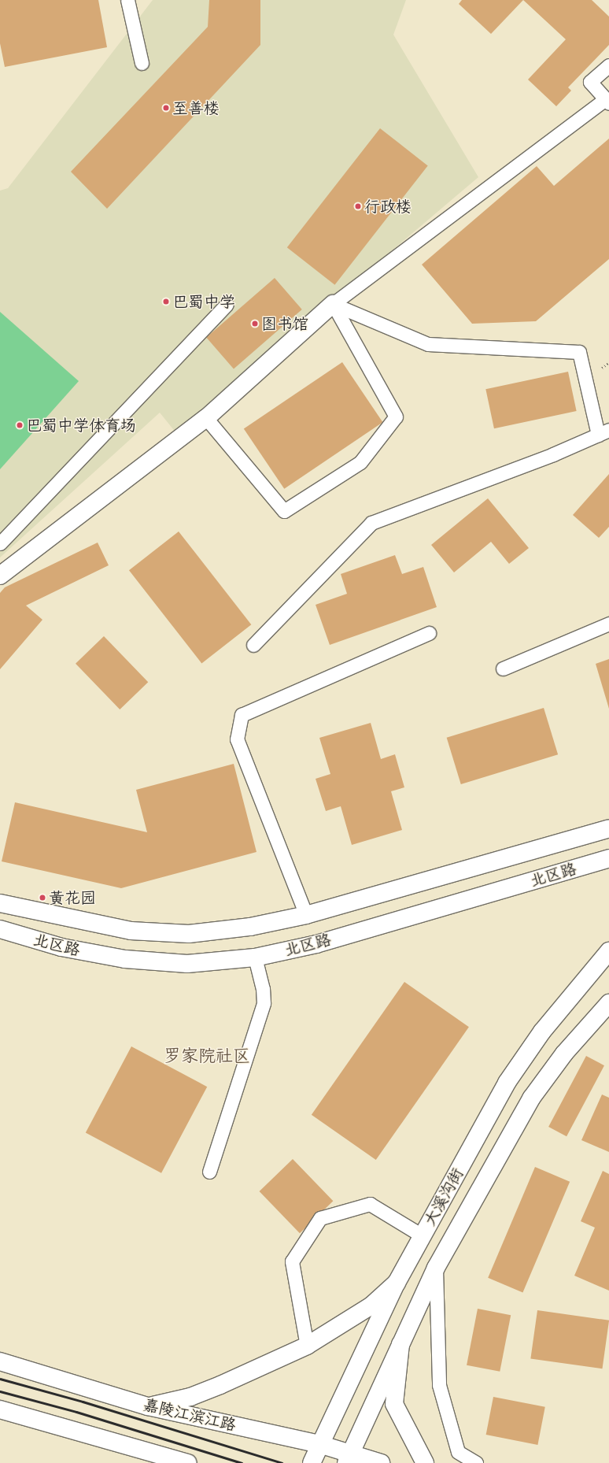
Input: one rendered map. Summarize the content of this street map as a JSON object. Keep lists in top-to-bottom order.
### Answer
{
  "streets": {
    "main road": ["北区路", "大溪沟街", "嘉陵江滨江路"]
  },
  "crossings": [
    ["大溪沟街", "嘉陵江滨江路"]
  ],
  "districts": ["罗家院社区"],
  "places": [
    "至善楼",
    "行政楼",
    "巴蜀中学",
    "图书馆",
    "巴蜀中学体育场",
    "黄花园"
  ]
}
